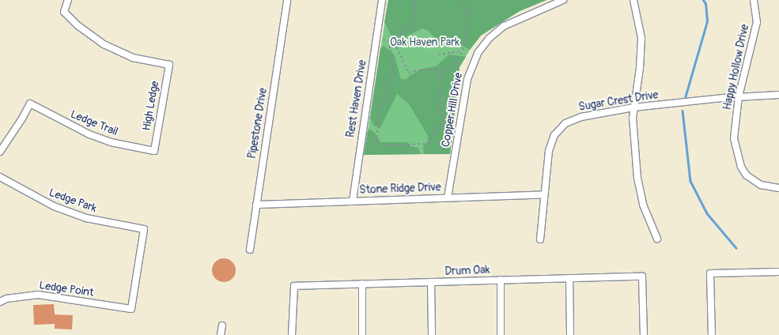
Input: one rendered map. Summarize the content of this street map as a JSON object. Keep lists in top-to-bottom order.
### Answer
{
  "streets": {
    "street": [
      "Happy Hollow Drive",
      "Rest Haven Drive",
      "Sugar Crest Drive",
      "High Ledge",
      "Copper Hill Drive",
      "Ledge Trail",
      "Pipestone Drive",
      "Stone Ridge Drive",
      "Ledge Park",
      "Drum Oak",
      "Ledge Point"
    ]
  },
  "crossings": [
    ["Happy Hollow Drive", "Sugar Crest Drive"],
    ["Rest Haven Drive", "Stone Ridge Drive"],
    ["Sugar Crest Drive", "Stone Ridge Drive"],
    ["High Ledge", "Ledge Trail"],
    ["Copper Hill Drive", "Stone Ridge Drive"],
    ["Pipestone Drive", "Stone Ridge Drive"],
    ["Ledge Park", "Ledge Point"]
  ],
  "parks": ["Oak Haven Park"]
}
